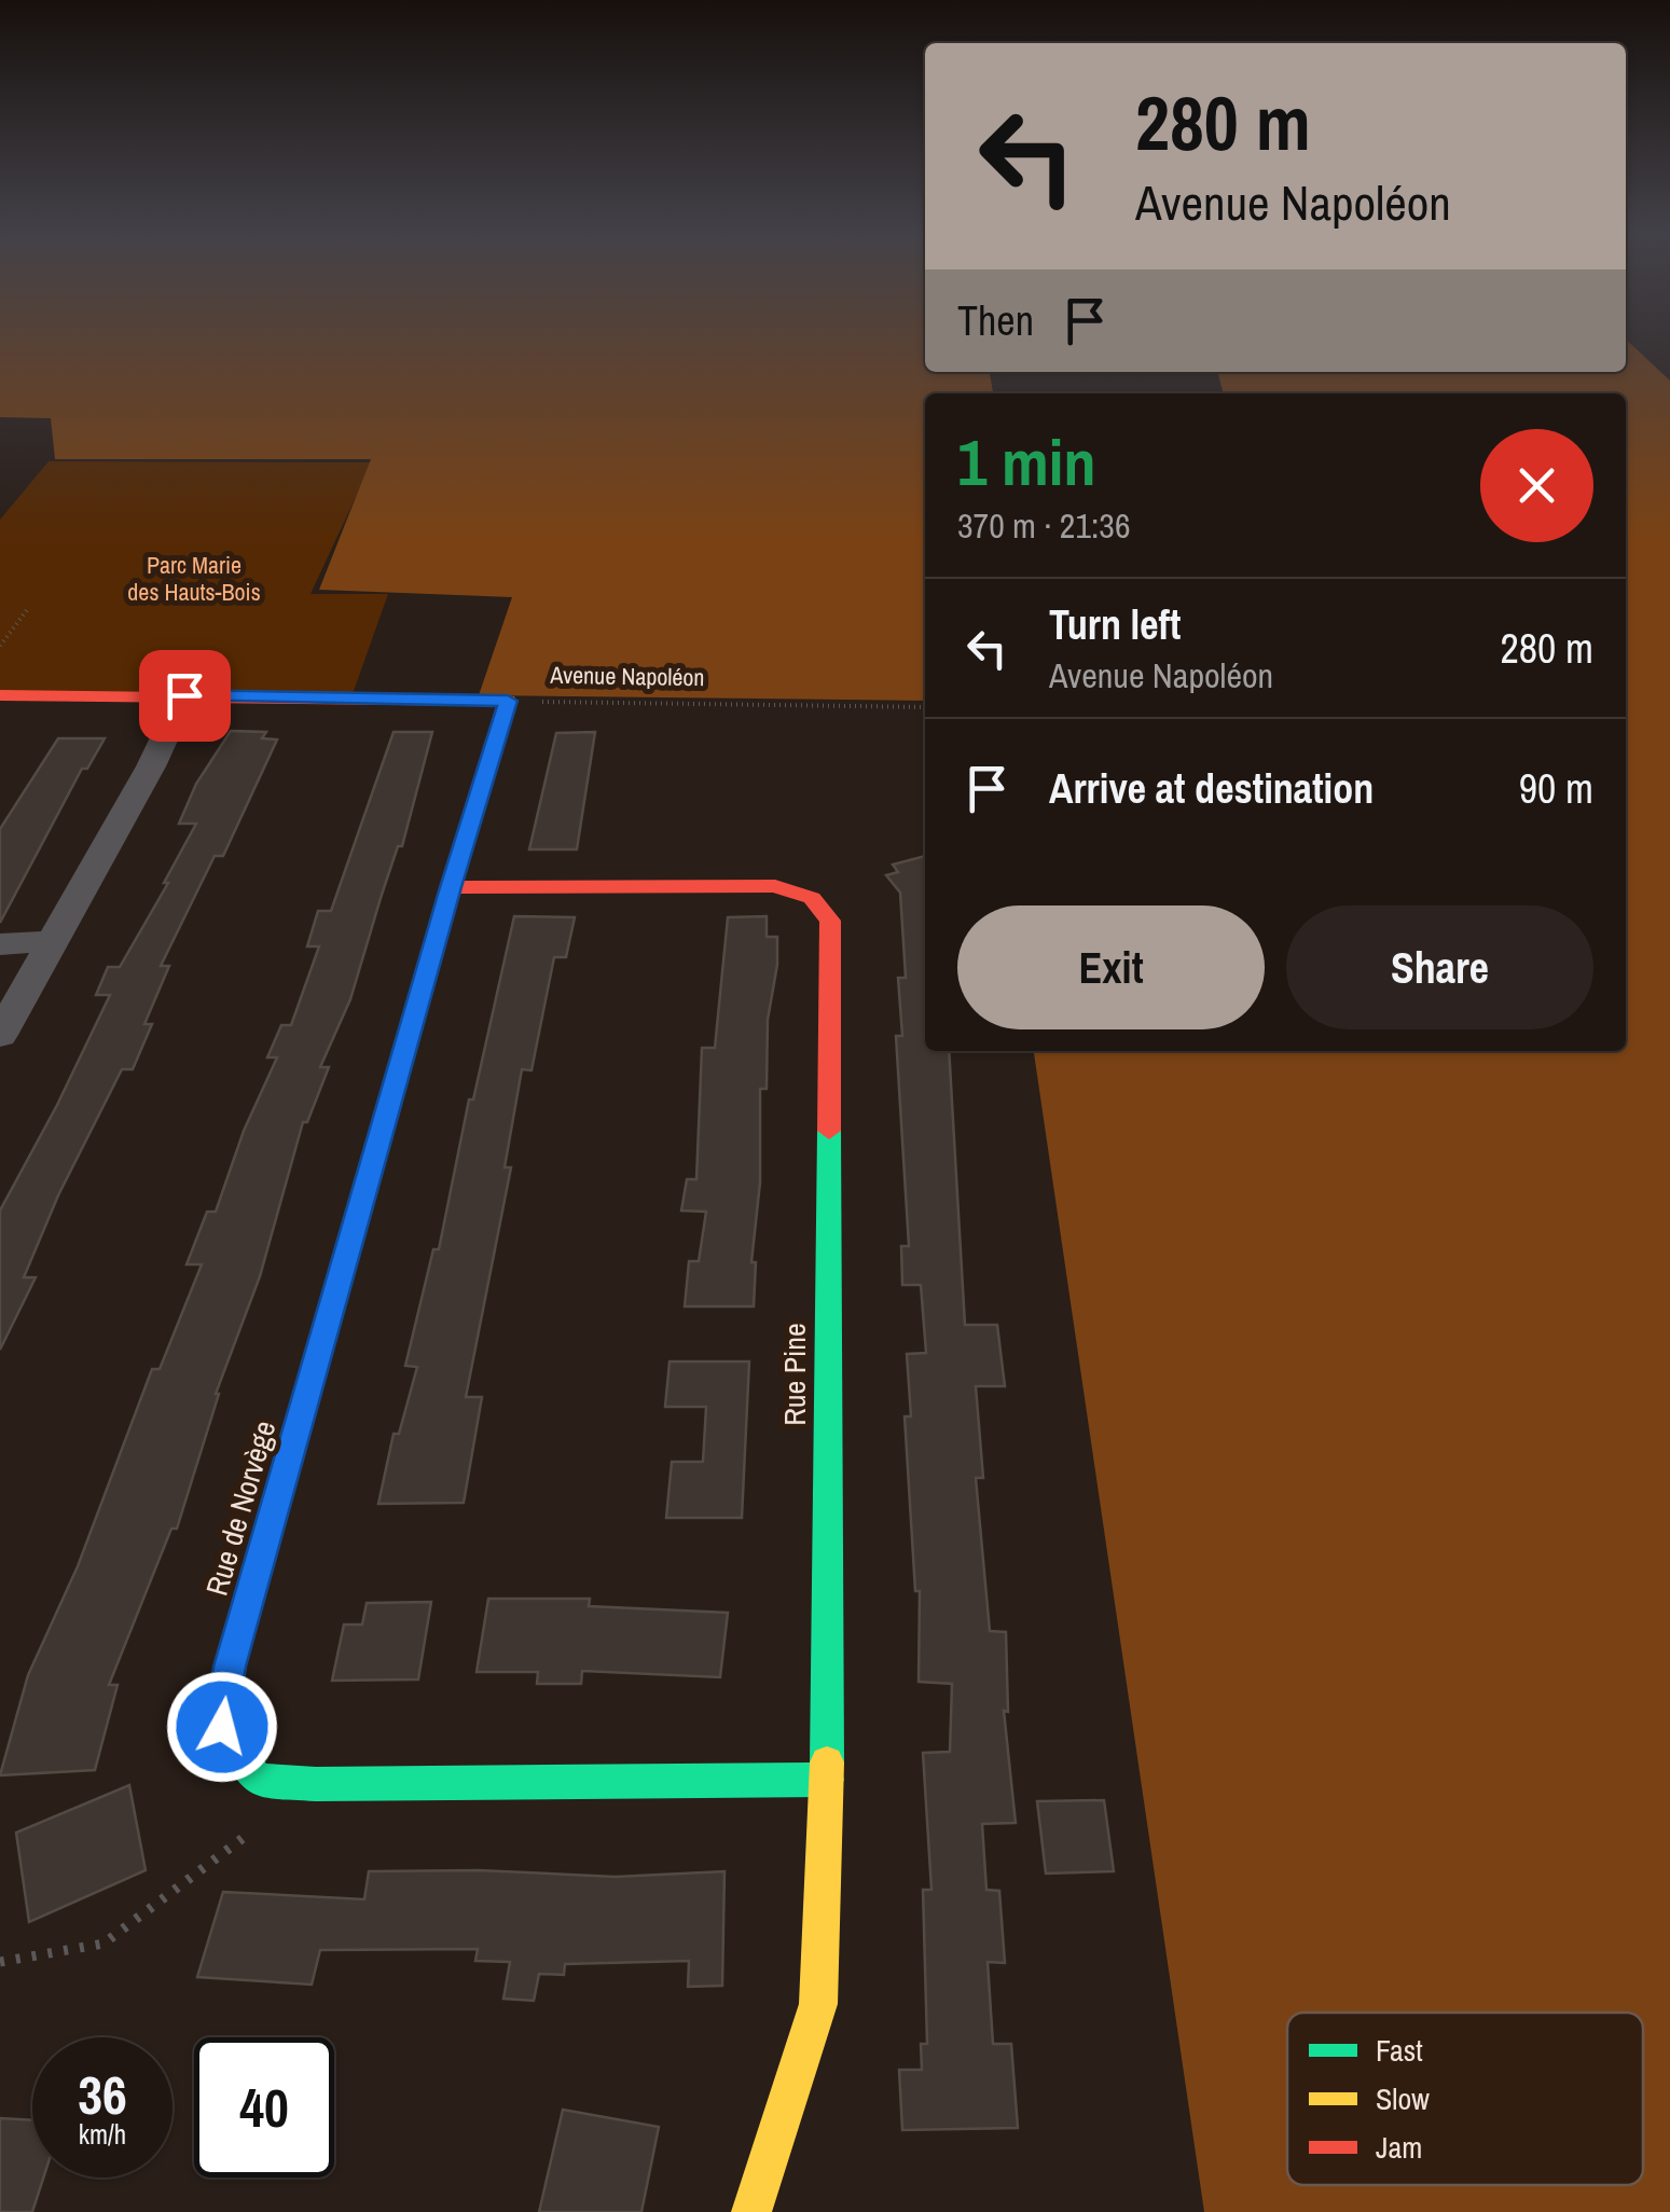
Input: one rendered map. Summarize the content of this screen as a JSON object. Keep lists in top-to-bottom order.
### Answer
{
  "streets": {
    "street": ["Avenue Napoléon", "Rue Pine", "Rue de Norvège"]
  },
  "crossings": [
    ["Avenue Napoléon", "Rue de Norvège"],
    ["Rue Pine", "Rue de Norvège"]
  ],
  "parks": ["Parc Marie des Hauts-Bois"],
  "legend": ["Fast", "Slow", "Jam"],
  "page": {
    "turn": ["280 m", "Avenue Napoléon"],
    "then": "Then",
    "heading": ["1 min", "370 m · 21:36"],
    "list": [
      {
        "name": "Turn left",
        "note": "Avenue Napoléon",
        "value": "280 m"
      },
      {
        "name": "Arrive at destination",
        "value": "90 m"
      }
    ],
    "buttons": ["Exit", "Share"],
    "speed": "36 km/h",
    "limit": "40"
  }
}
